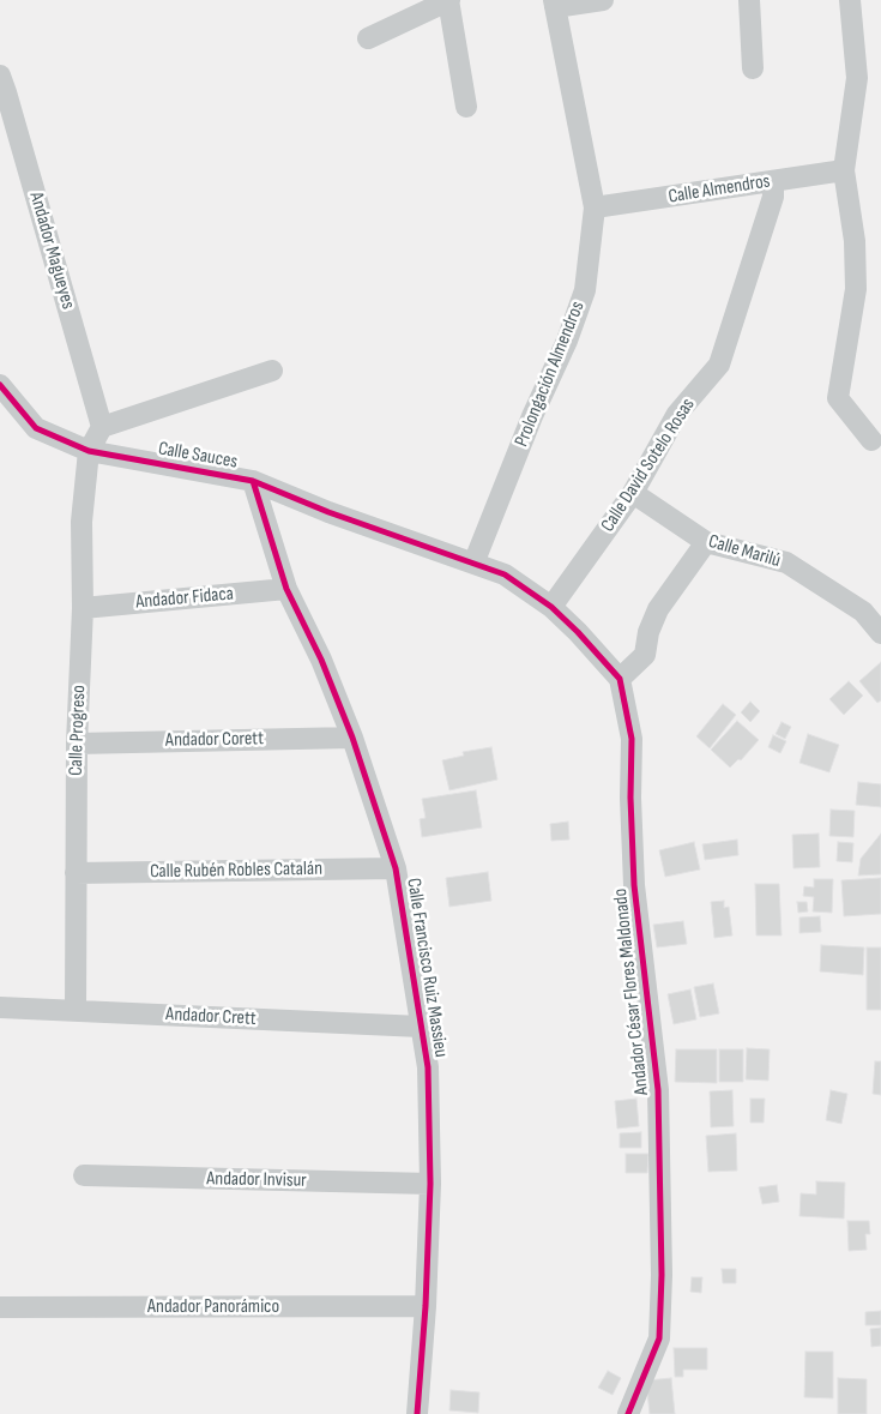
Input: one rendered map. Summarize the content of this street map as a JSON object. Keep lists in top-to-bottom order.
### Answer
{
  "streets": {
    "street": [
      "Calle Almendros",
      "Andador Magueyes",
      "Prolongación Almendros",
      "Calle Sauces",
      "Calle David Sotelo Rosas",
      "Calle Marilú",
      "Andador Fidaca",
      "Calle Progreso",
      "Andador Corett",
      "Calle Rubén Robles Catalán",
      "Calle Francisco Ruiz Massieu",
      "Andador César Flores Maldonado",
      "Andador Crett",
      "Andador Invisur",
      "Andador Panorámico"
    ]
  },
  "crossings": [
    ["Calle Almendros", "Prolongación Almendros"],
    ["Calle Almendros", "Calle David Sotelo Rosas"],
    ["Prolongación Almendros", "Calle Sauces"],
    ["Calle Sauces", "Calle Progreso"],
    ["Calle Sauces", "Calle Francisco Ruiz Massieu"],
    ["Calle David Sotelo Rosas", "Calle Marilú"],
    ["Andador Fidaca", "Calle Progreso"],
    ["Andador Fidaca", "Calle Francisco Ruiz Massieu"],
    ["Calle Progreso", "Andador Corett"],
    ["Calle Progreso", "Calle Rubén Robles Catalán"],
    ["Calle Progreso", "Andador Crett"],
    ["Andador Corett", "Calle Francisco Ruiz Massieu"],
    ["Calle Rubén Robles Catalán", "Calle Francisco Ruiz Massieu"],
    ["Calle Francisco Ruiz Massieu", "Andador Crett"],
    ["Calle Francisco Ruiz Massieu", "Andador Invisur"],
    ["Calle Francisco Ruiz Massieu", "Andador Panorámico"]
  ]
}
